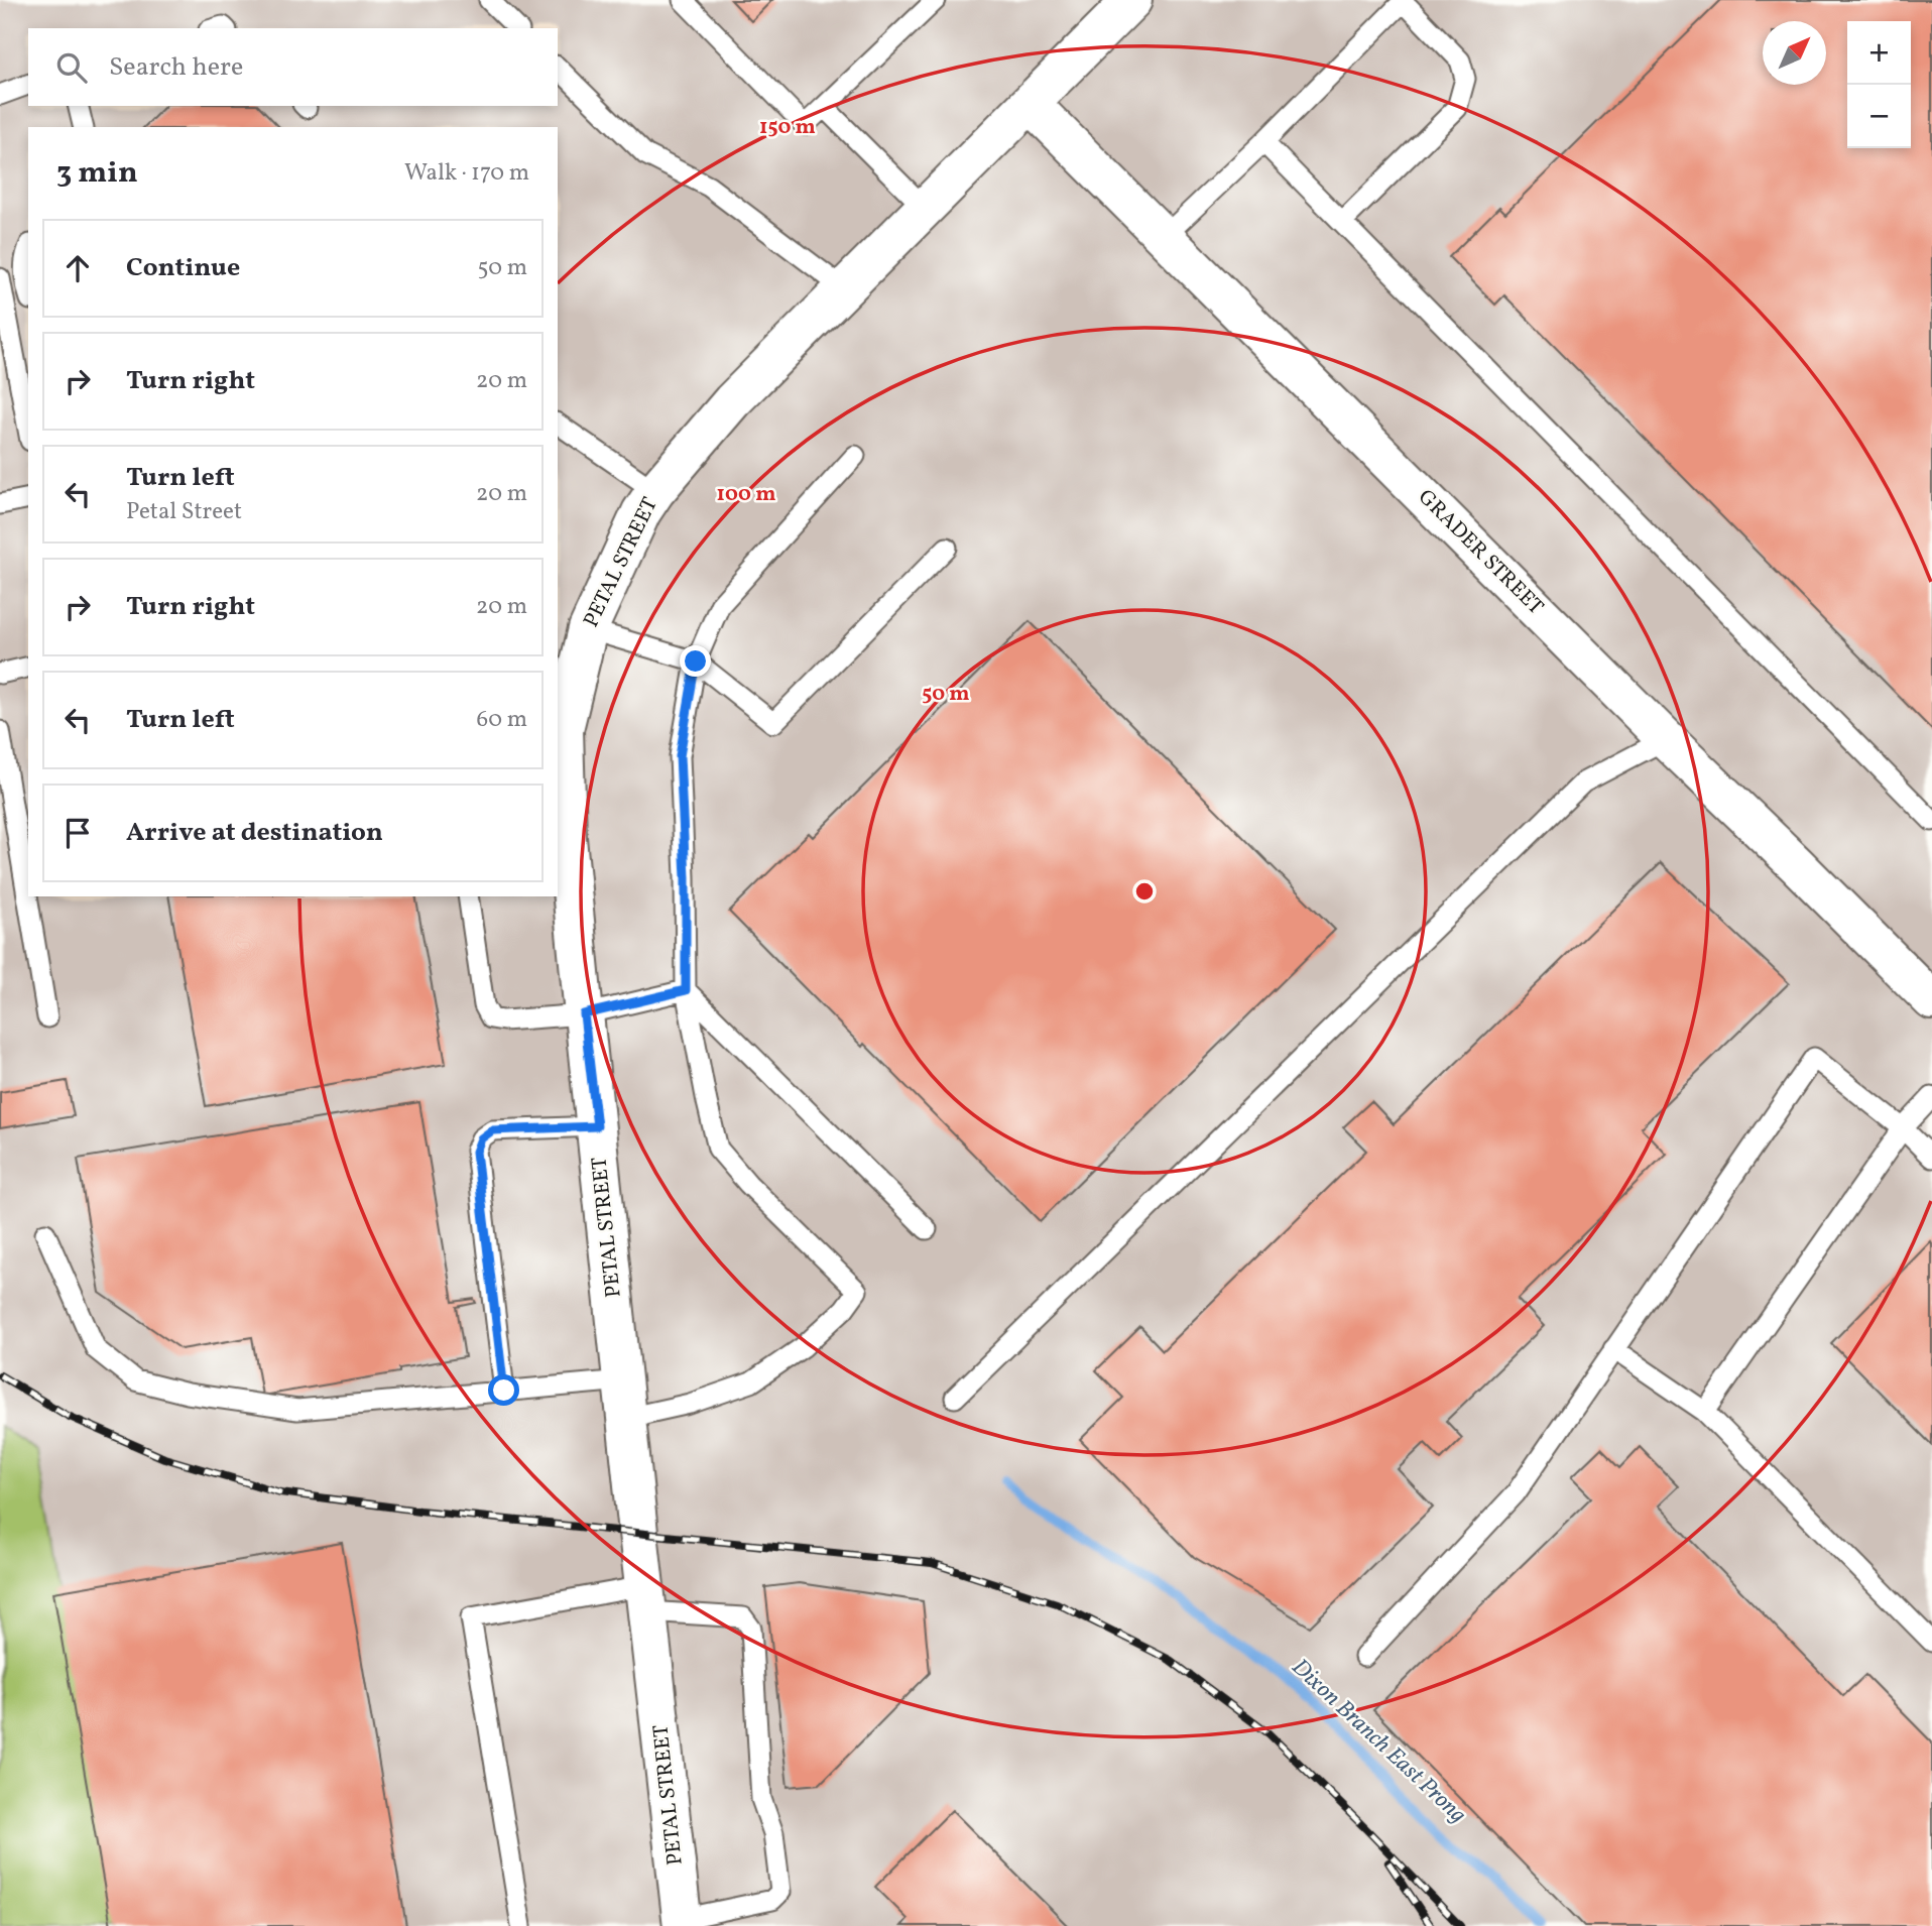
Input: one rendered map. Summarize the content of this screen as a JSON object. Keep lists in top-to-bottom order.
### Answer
{
  "streets": {
    "street": ["GRADER STREET", "PETAL STREET"]
  },
  "crossings": [
    ["GRADER STREET", "PETAL STREET"]
  ],
  "water": ["Dixon Branch East Prong"],
  "north": "top right",
  "page": {
    "map_buttons": ["+", "−"],
    "search": "Search here",
    "heading": ["3 min", "Walk · 170 m"],
    "list": [
      ["Continue", "50 m"],
      ["Turn right", "20 m"],
      ["Turn left", "Petal Street", "20 m"],
      ["Turn right", "20 m"],
      ["Turn left", "60 m"],
      "Arrive at destination"
    ]
  },
  "rings": ["150 m", "100 m", "50 m"]
}
